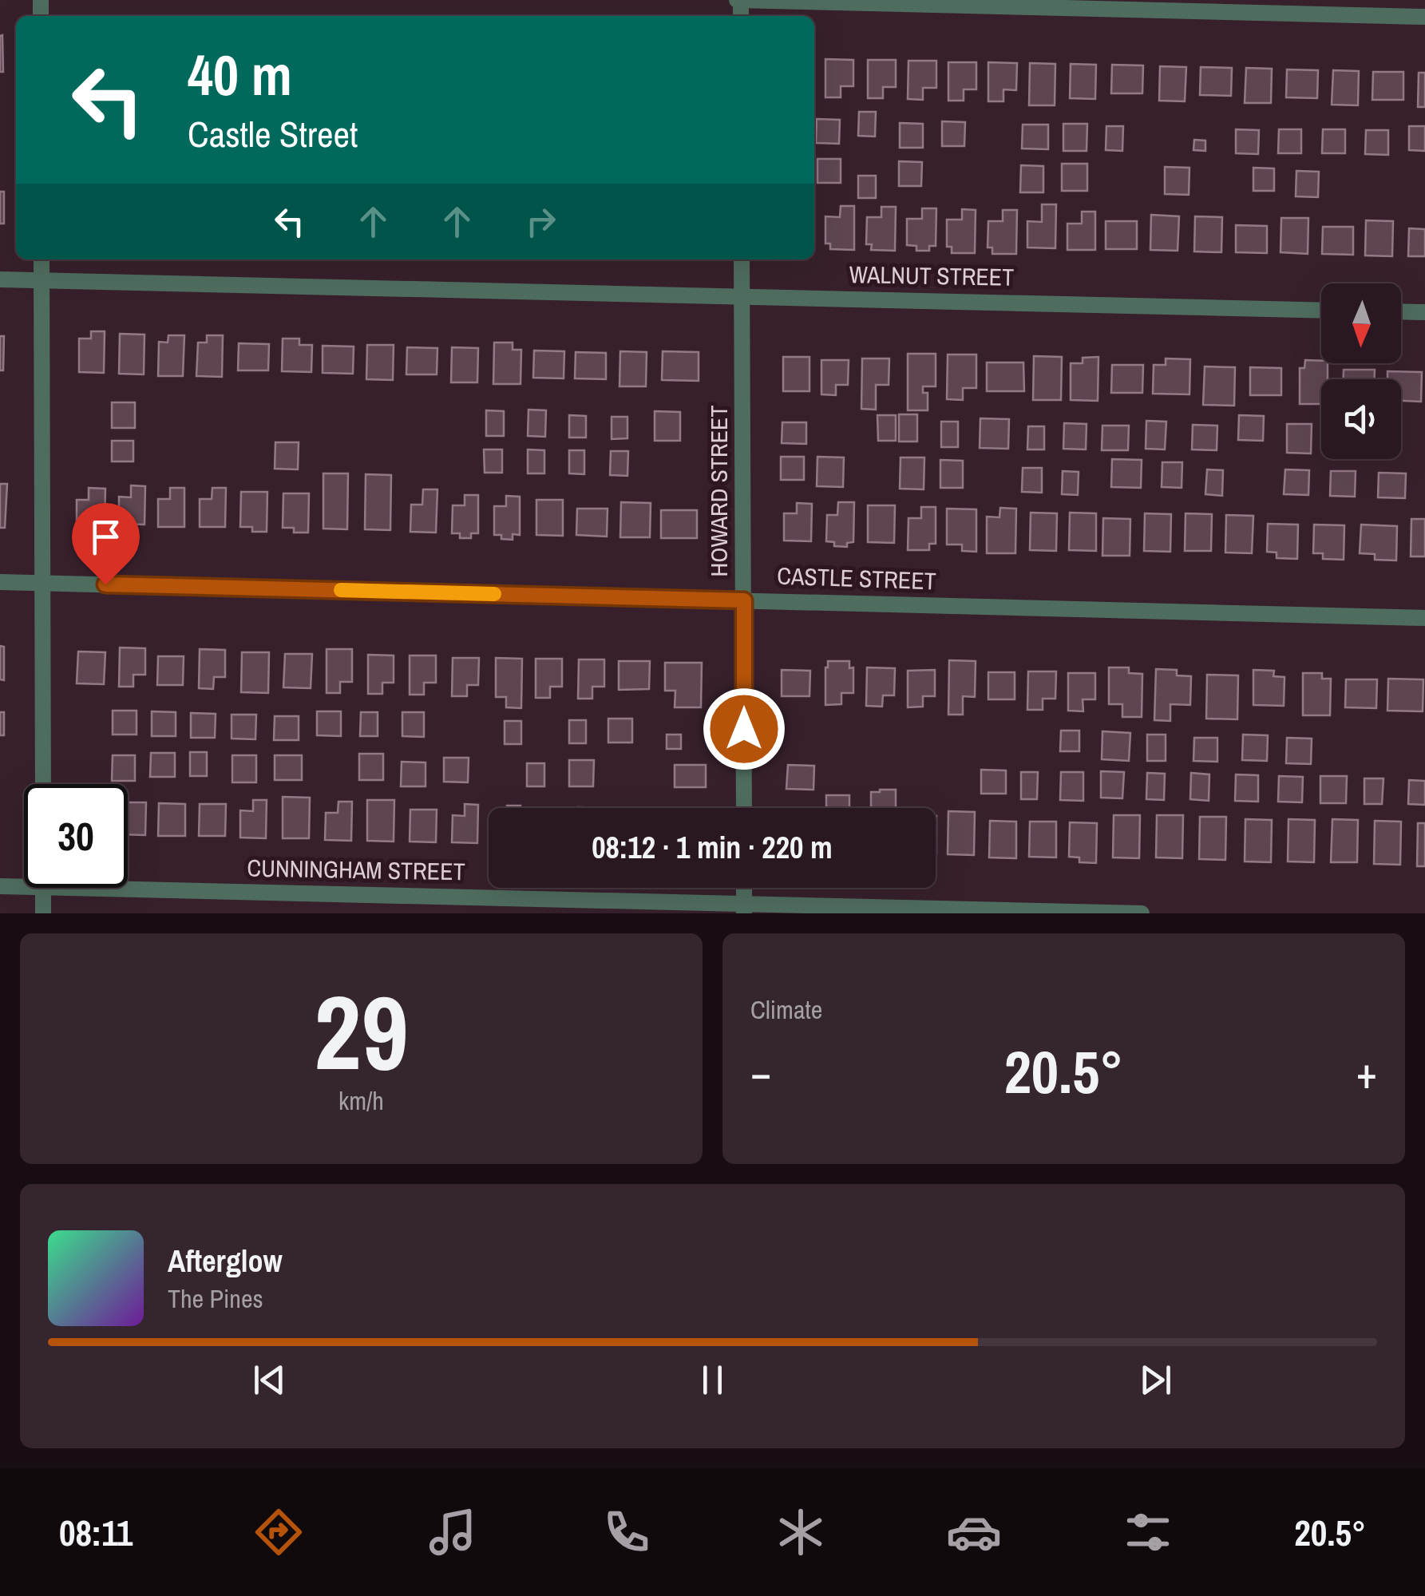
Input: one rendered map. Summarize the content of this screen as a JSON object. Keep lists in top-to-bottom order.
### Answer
{
  "streets": {
    "street": [
      "WALNUT STREET",
      "HOWARD STREET",
      "CASTLE STREET",
      "CUNNINGHAM STREET"
    ]
  },
  "crossings": [
    ["WALNUT STREET", "HOWARD STREET"],
    ["HOWARD STREET", "CASTLE STREET"]
  ],
  "north": "bottom",
  "page": {
    "turn": ["40 m", "Castle Street"],
    "limit": "30",
    "trip": "08:12 · 1 min · 220 m",
    "tile": [
      ["29", "km/h"],
      "Climate"
    ],
    "heat": ["−", "20.5°", "+"],
    "song": ["Afterglow", "The Pines"],
    "tabs": ["08:11", "20.5°"]
  }
}
